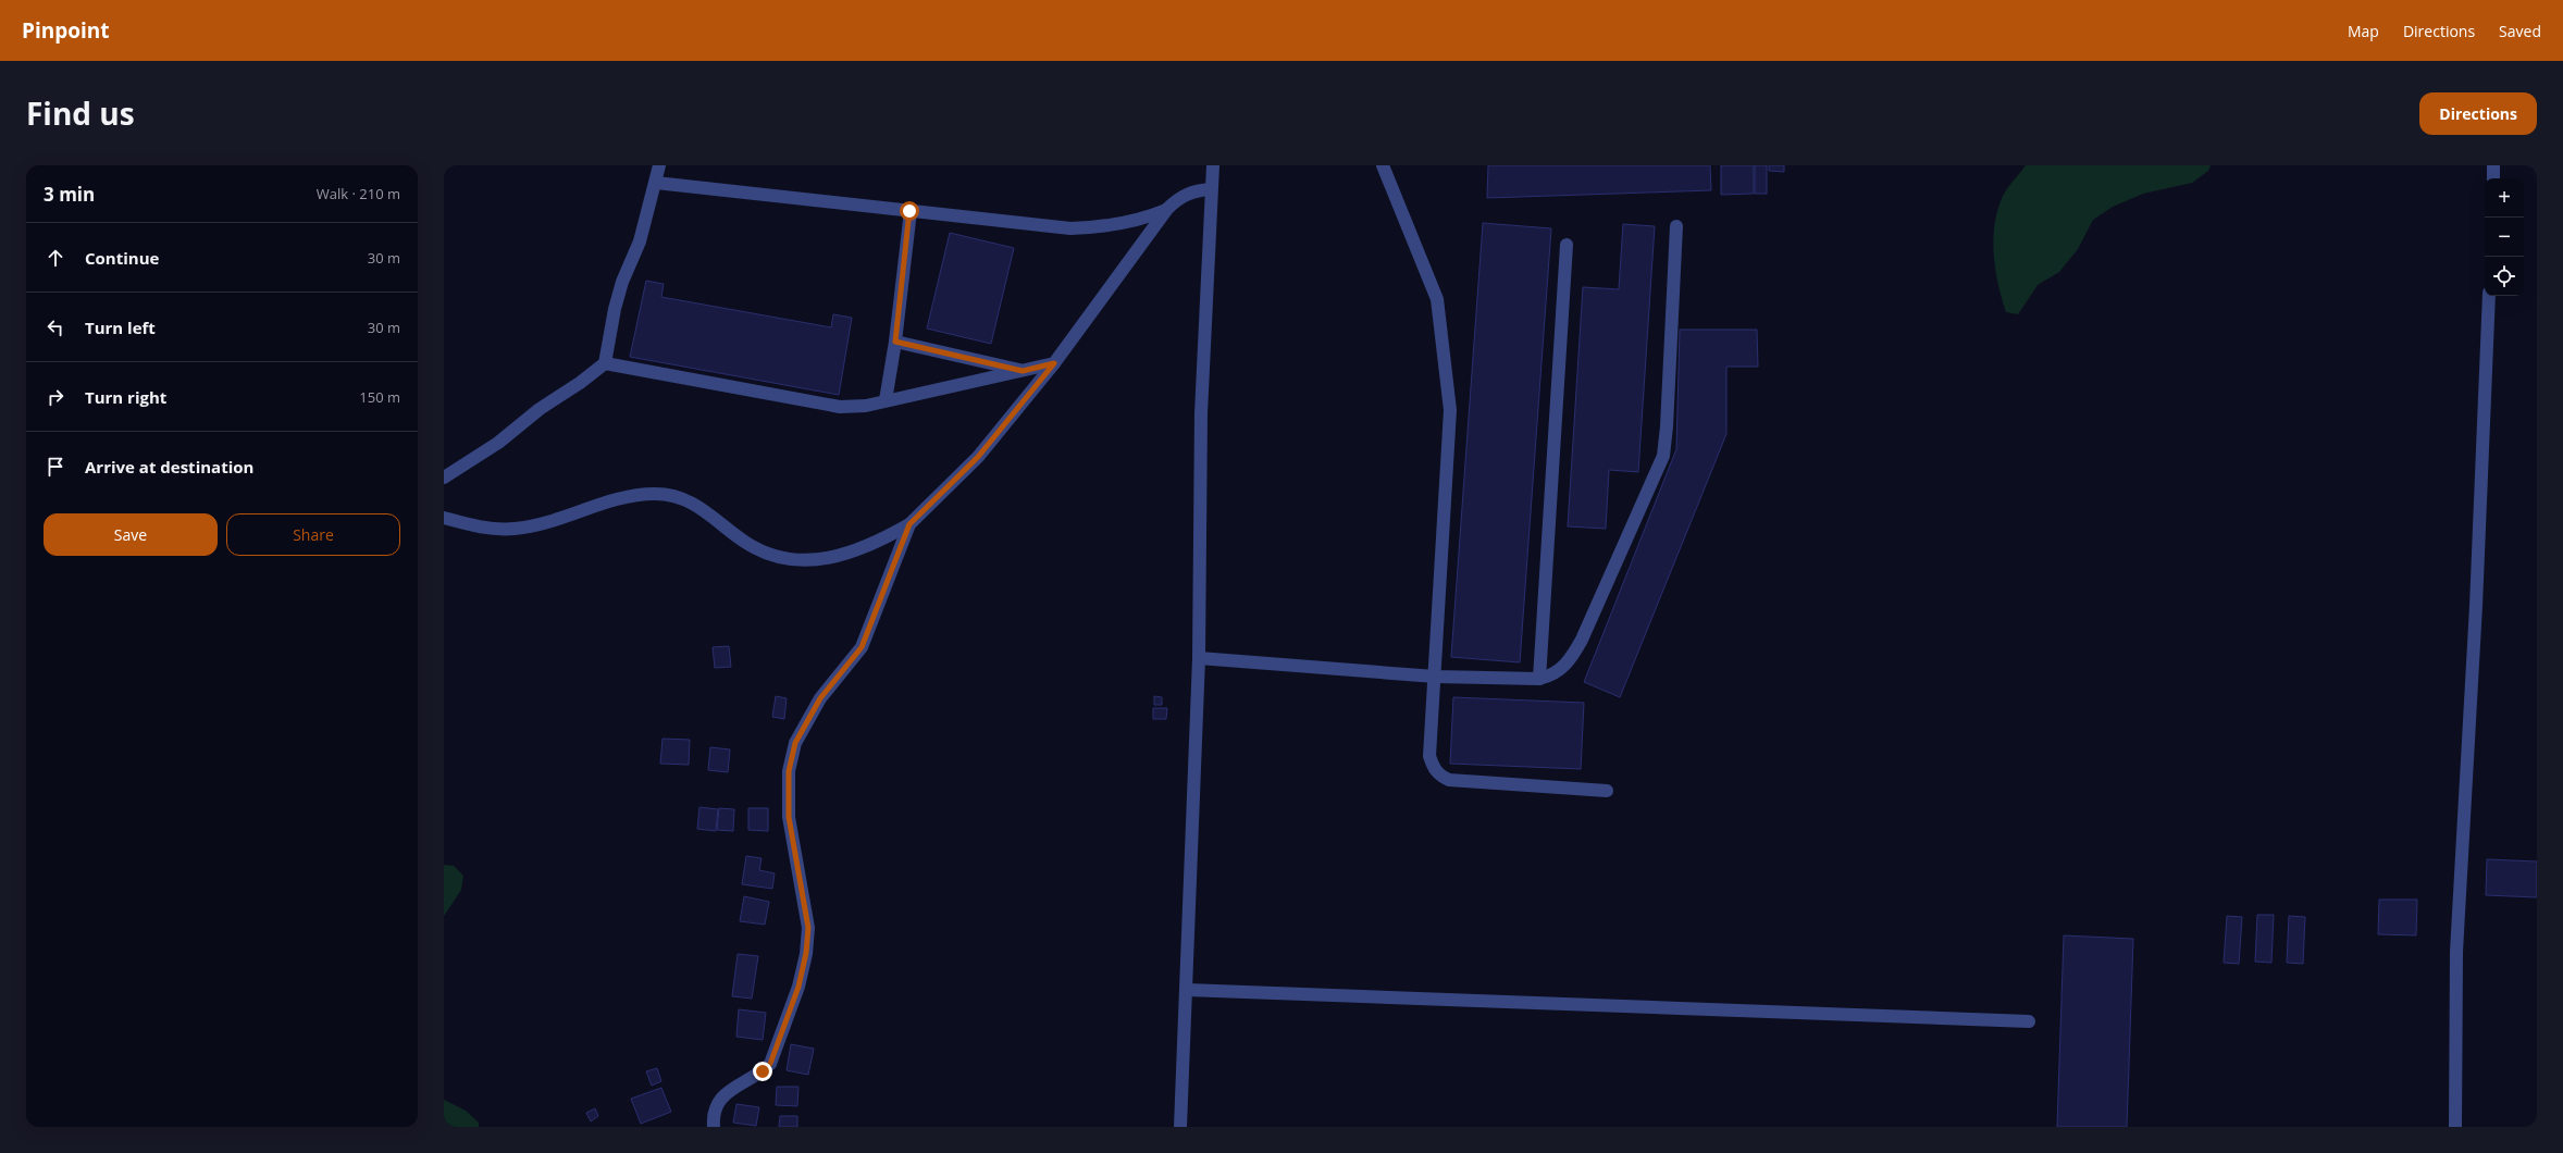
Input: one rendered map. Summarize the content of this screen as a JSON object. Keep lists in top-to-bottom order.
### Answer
{
  "page": {
    "header": "Pinpoint",
    "nav": ["Map", "Directions", "Saved"],
    "title": "Find us",
    "buttons": [
      "Directions",
      ["Save", "Share"]
    ],
    "heading": ["3 min", "Walk · 210 m"],
    "map_buttons": ["+", "−"],
    "list": [
      ["Continue", "30 m"],
      ["Turn left", "30 m"],
      ["Turn right", "150 m"],
      "Arrive at destination"
    ]
  }
}
